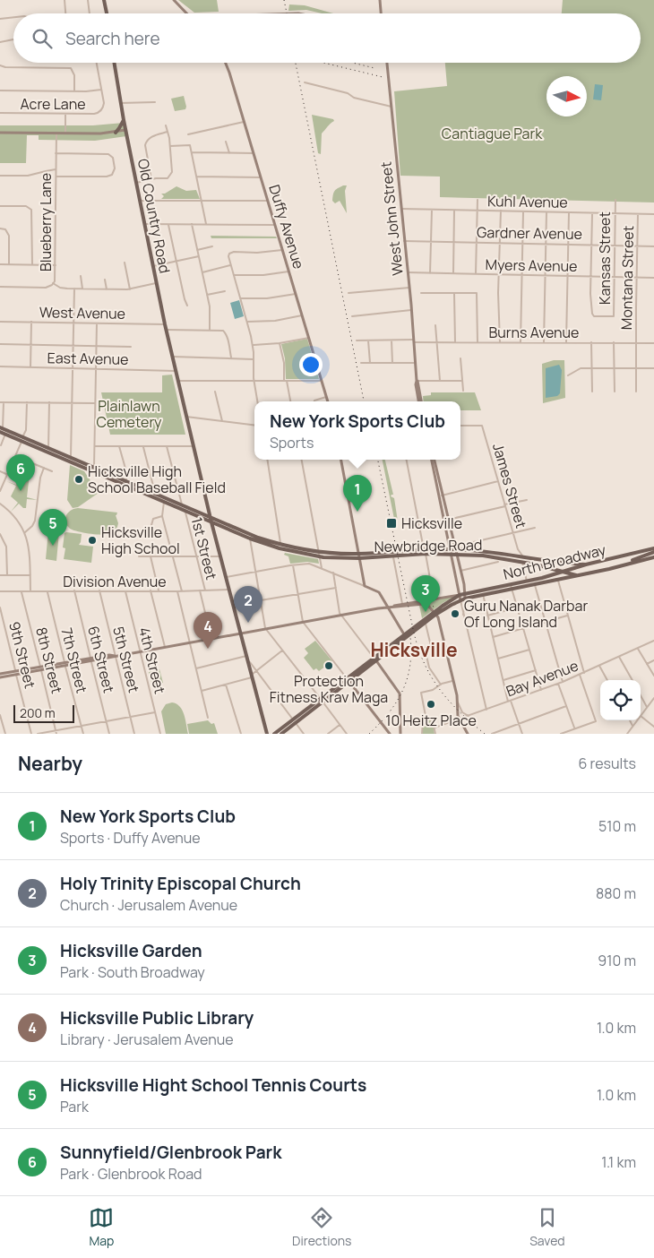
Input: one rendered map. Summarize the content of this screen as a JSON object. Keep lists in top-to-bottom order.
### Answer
{
  "streets": {
    "main road": [
      "Old Country Road",
      "West John Street",
      "Duffy Avenue",
      "Newbridge Road",
      "North Broadway"
    ],
    "street": [
      "Acre Lane",
      "Kuhl Avenue",
      "Blueberry Lane",
      "Gardner Avenue",
      "Kansas Street",
      "Myers Avenue",
      "Montana Street",
      "West Avenue",
      "Burns Avenue",
      "East Avenue",
      "James Street",
      "1st Street",
      "Division Avenue",
      "9th Street",
      "6th Street",
      "5th Street",
      "8th Street",
      "7th Street",
      "4th Street",
      "Bay Avenue"
    ]
  },
  "crossings": [
    ["Kuhl Avenue", "West John Street"],
    ["Kuhl Avenue", "Kansas Street"],
    ["Kuhl Avenue", "Montana Street"],
    ["Old Country Road", "West Avenue"],
    ["Old Country Road", "East Avenue"],
    ["Old Country Road", "Division Avenue"],
    ["West John Street", "Gardner Avenue"],
    ["West John Street", "Myers Avenue"],
    ["West John Street", "Burns Avenue"],
    ["Gardner Avenue", "Kansas Street"],
    ["Gardner Avenue", "Montana Street"],
    ["Kansas Street", "Myers Avenue"],
    ["Myers Avenue", "Montana Street"],
    ["Montana Street", "Burns Avenue"],
    ["James Street", "Newbridge Road"],
    ["Newbridge Road", "North Broadway"],
    ["1st Street", "Division Avenue"],
    ["Division Avenue", "6th Street"],
    ["Division Avenue", "5th Street"],
    ["Division Avenue", "8th Street"],
    ["Division Avenue", "7th Street"],
    ["Division Avenue", "4th Street"]
  ],
  "districts": ["Hicksville"],
  "parks": ["Cantiague Park", "Plainlawn Cemetery"],
  "places": {
    "other": [
      "Hicksville High School Baseball Field",
      "Hicksville High School",
      "Guru Nanak Darbar Of Long Island",
      "Protection Fitness Krav Maga",
      "10 Heitz Place"
    ],
    "transit": ["Hicksville"]
  },
  "scale_bar": "200 m",
  "north": "right",
  "page": {
    "search": "Search here",
    "popup": ["New York Sports Club", "Sports"],
    "pins": [
      "6",
      "1",
      "5",
      "3",
      "2",
      "4"
    ],
    "scale": "200 m",
    "heading": ["Nearby", "6 results"],
    "list": [
      {
        "mark": "1",
        "name": "New York Sports Club",
        "note": "Sports · Duffy Avenue",
        "value": "510 m"
      },
      {
        "mark": "2",
        "name": "Holy Trinity Episcopal Church",
        "note": "Church · Jerusalem Avenue",
        "value": "880 m"
      },
      {
        "mark": "3",
        "name": "Hicksville Garden",
        "note": "Park · South Broadway",
        "value": "910 m"
      },
      {
        "mark": "4",
        "name": "Hicksville Public Library",
        "note": "Library · Jerusalem Avenue",
        "value": "1.0 km"
      },
      {
        "mark": "5",
        "name": "Hicksville Hight School Tennis Courts",
        "note": "Park",
        "value": "1.0 km"
      },
      {
        "mark": "6",
        "name": "Sunnyfield/Glenbrook Park",
        "note": "Park · Glenbrook Road",
        "value": "1.1 km"
      }
    ],
    "nav": ["Map", "Directions", "Saved"]
  }
}
